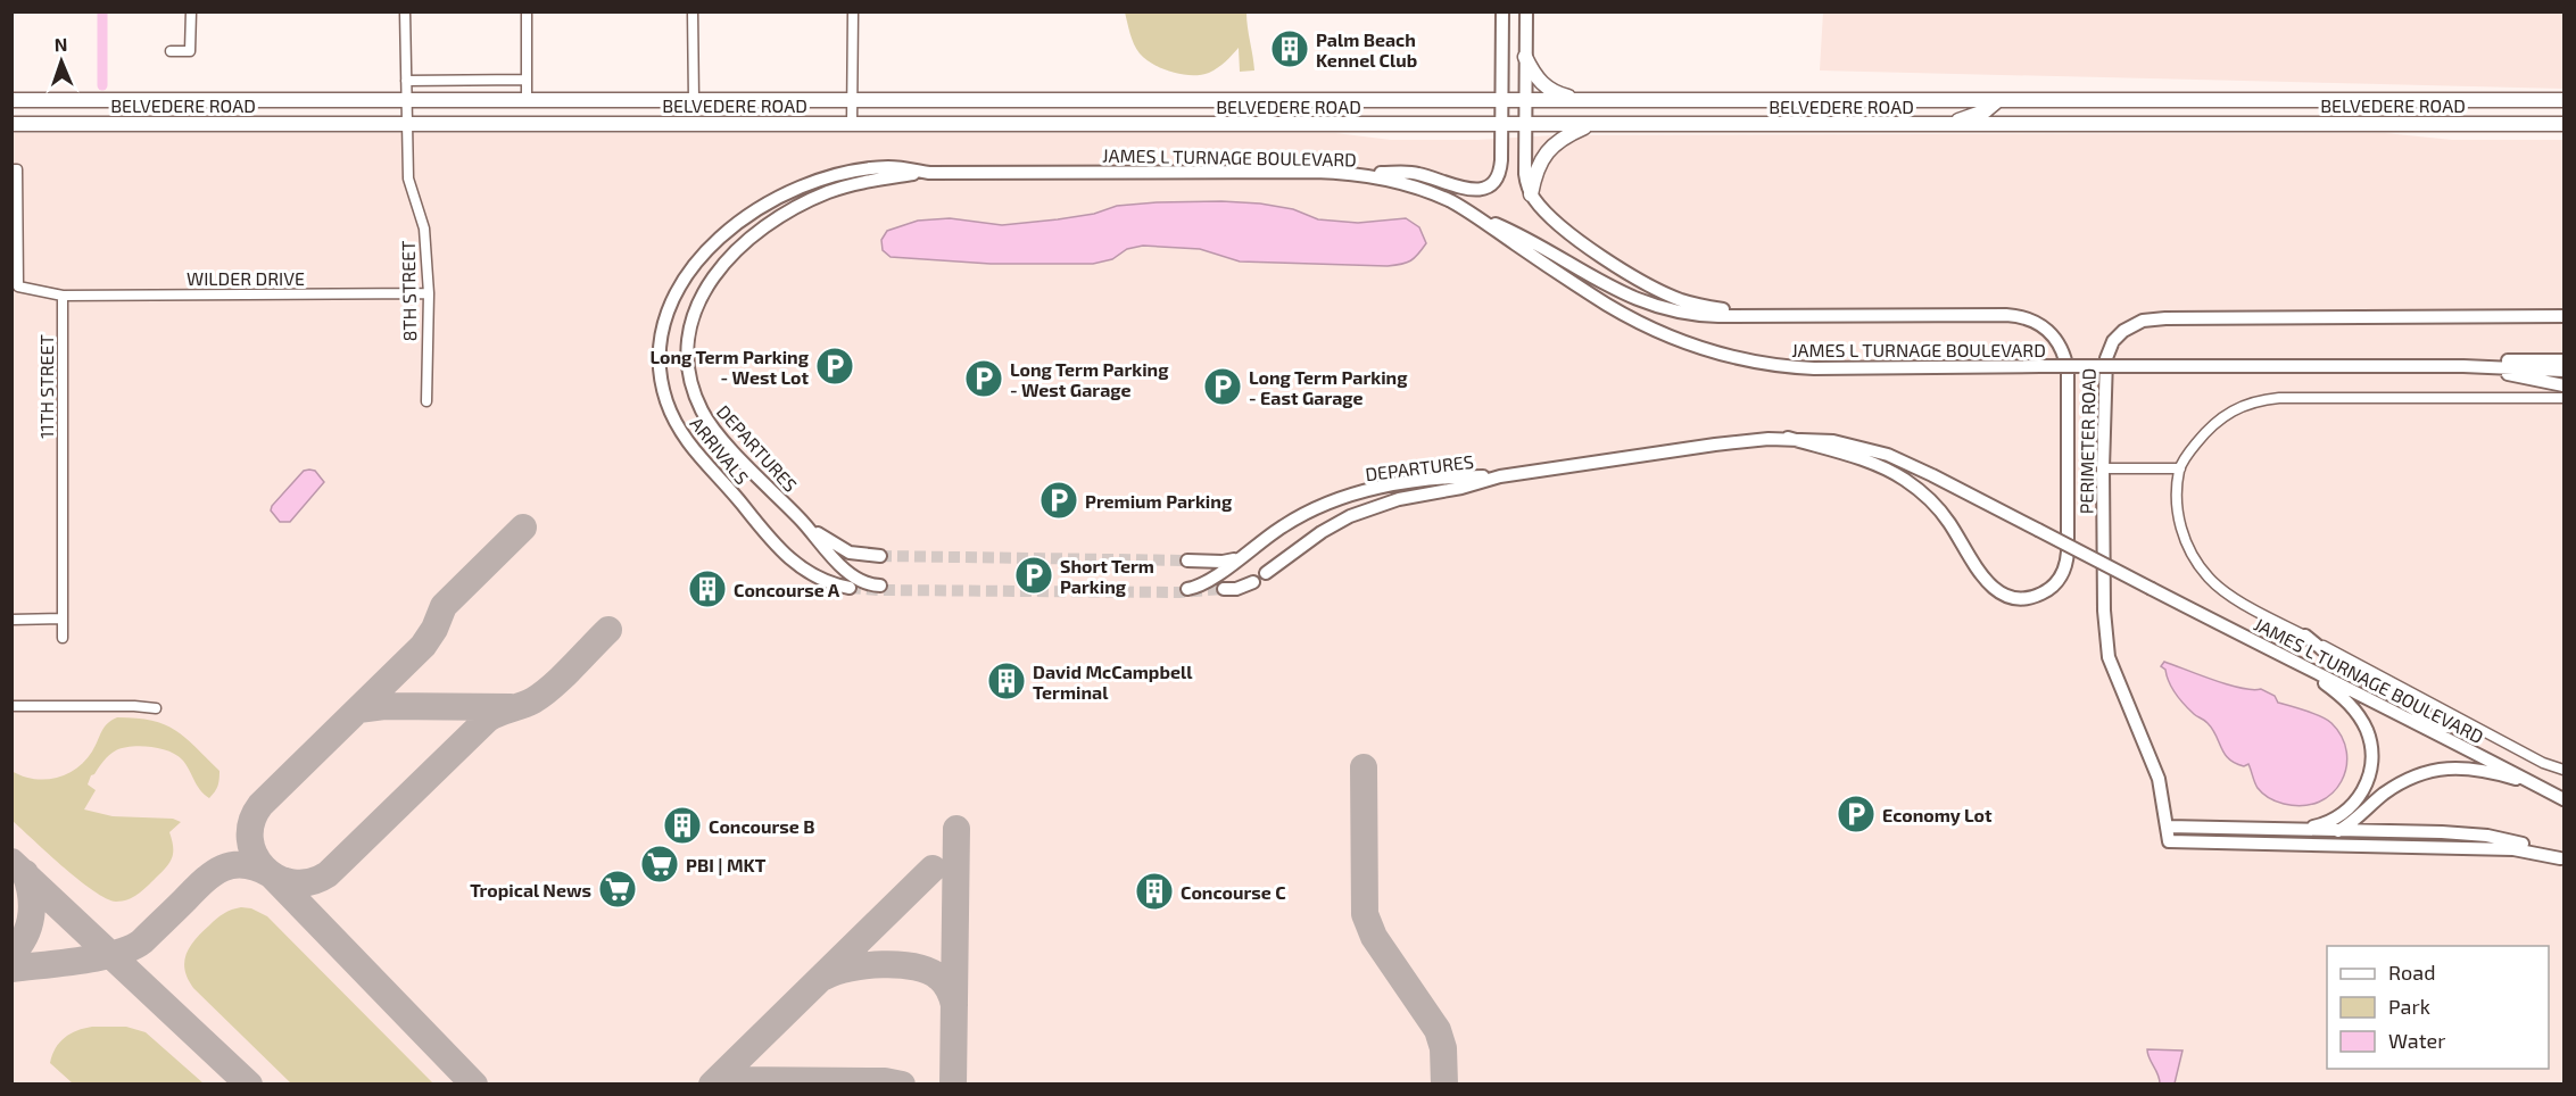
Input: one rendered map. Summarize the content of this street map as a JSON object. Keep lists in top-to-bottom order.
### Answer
{
  "streets": {
    "main road": ["BELVEDERE ROAD"],
    "street": [
      "JAMES L TURNAGE BOULEVARD",
      "WILDER DRIVE",
      "8TH STREET",
      "11TH STREET",
      "PERIMETER ROAD",
      "DEPARTURES",
      "ARRIVALS"
    ]
  },
  "crossings": [
    ["BELVEDERE ROAD", "8TH STREET"],
    ["JAMES L TURNAGE BOULEVARD", "DEPARTURES"],
    ["JAMES L TURNAGE BOULEVARD", "ARRIVALS"],
    ["WILDER DRIVE", "8TH STREET"],
    ["WILDER DRIVE", "11TH STREET"],
    ["DEPARTURES", "ARRIVALS"]
  ],
  "places": {
    "building": [
      "Palm Beach Kennel Club",
      "Concourse A",
      "David McCampbell Terminal",
      "Concourse B",
      "Concourse C"
    ],
    "parking": [
      "Long Term Parking - West Lot",
      "Long Term Parking - West Garage",
      "Long Term Parking - East Garage",
      "Premium Parking",
      "Short Term Parking",
      "Economy Lot"
    ],
    "supermarket": ["PBI | MKT", "Tropical News"]
  },
  "legend": ["Road", "Park", "Water"],
  "north": "top"
}
